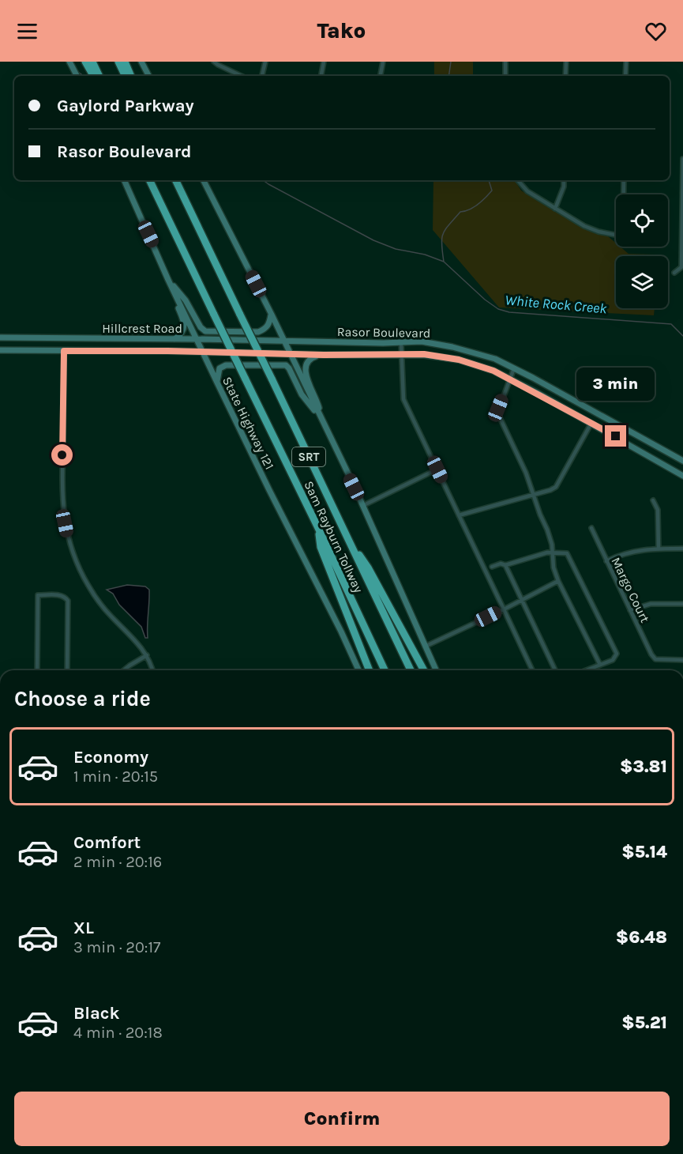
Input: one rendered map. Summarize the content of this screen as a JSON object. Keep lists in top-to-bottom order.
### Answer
{
  "streets": {
    "highway": ["SRT", "Sam Rayburn Tollway"],
    "main road": ["Hillcrest Road", "Rasor Boulevard", "State Highway 121"],
    "street": ["Margo Court"]
  },
  "crossings": [
    ["Hillcrest Road", "Rasor Boulevard"],
    ["Hillcrest Road", "State Highway 121"]
  ],
  "water": ["White Rock Creek"],
  "page": {
    "header": "Tako",
    "banner": ["Gaylord Parkway", "Rasor Boulevard"],
    "bubble": "3 min",
    "heading": "Choose a ride",
    "list": [
      {
        "name": "Economy",
        "note": "1 min · 20:15",
        "value": "$3.81"
      },
      {
        "name": "Comfort",
        "note": "2 min · 20:16",
        "value": "$5.14"
      },
      {
        "name": "XL",
        "note": "3 min · 20:17",
        "value": "$6.48"
      },
      {
        "name": "Black",
        "note": "4 min · 20:18",
        "value": "$5.21"
      }
    ],
    "buttons": "Confirm"
  }
}
